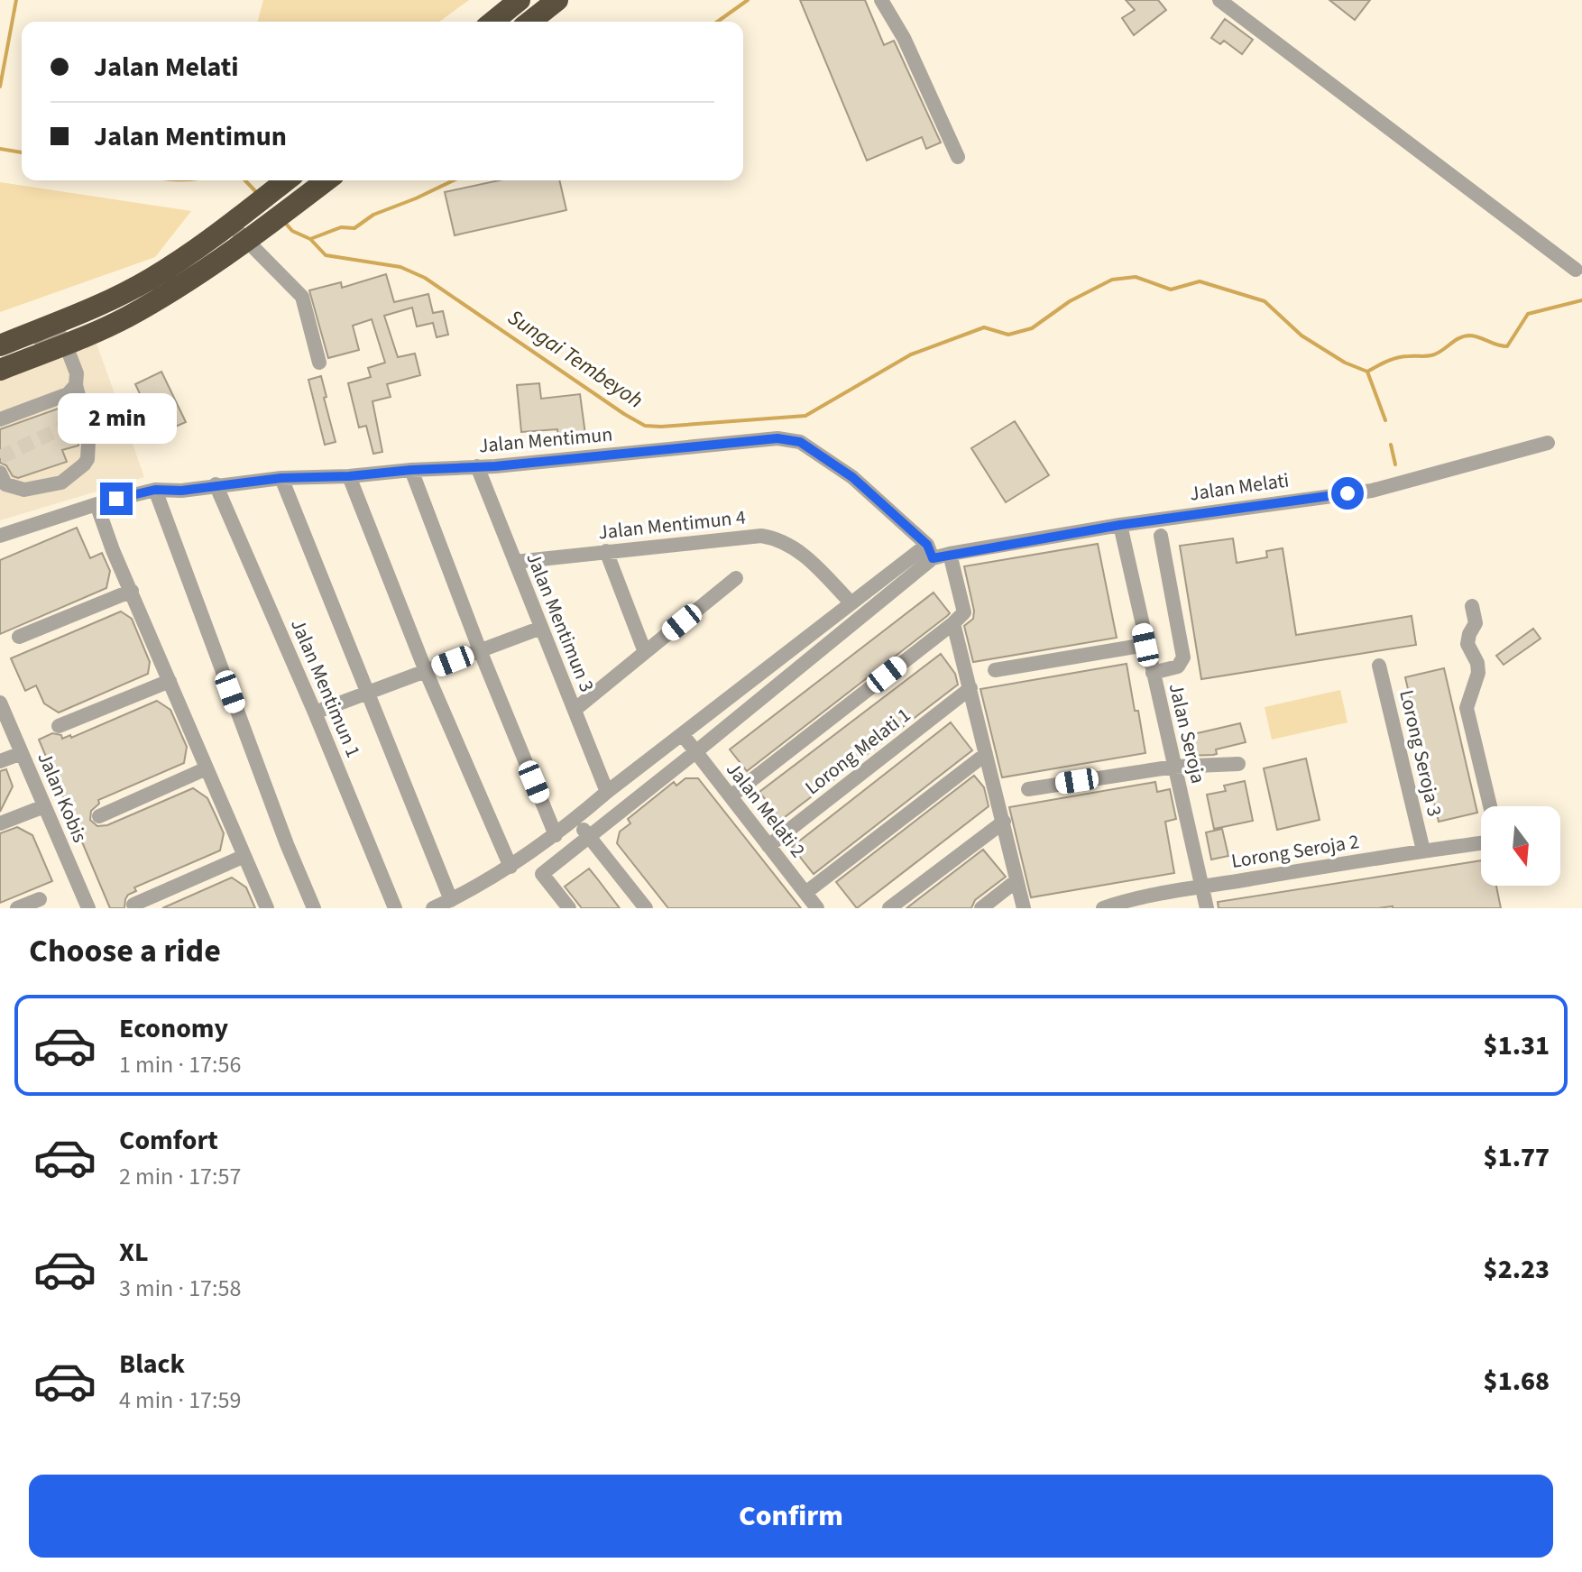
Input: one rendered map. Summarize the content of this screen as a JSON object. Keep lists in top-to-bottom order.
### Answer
{
  "streets": {
    "street": [
      "Jalan Mentimun",
      "Jalan Melati",
      "Jalan Mentimun 4",
      "Jalan Mentimun 3",
      "Jalan Mentimun 1",
      "Jalan Seroja",
      "Lorong Melati 1",
      "Lorong Seroja 3",
      "Jalan Kobis",
      "Jalan Melati 2",
      "Lorong Seroja 2"
    ]
  },
  "crossings": [
    ["Jalan Mentimun", "Jalan Melati"],
    ["Jalan Mentimun", "Jalan Mentimun 3"],
    ["Jalan Mentimun", "Jalan Mentimun 1"],
    ["Jalan Melati", "Jalan Seroja"],
    ["Jalan Melati", "Jalan Melati 2"],
    ["Jalan Mentimun 4", "Jalan Mentimun 3"],
    ["Jalan Seroja", "Lorong Seroja 2"],
    ["Lorong Melati 1", "Jalan Melati 2"],
    ["Lorong Seroja 3", "Lorong Seroja 2"]
  ],
  "water": ["Sungai Tembeyoh"],
  "north": "bottom",
  "page": {
    "banner": ["Jalan Melati", "Jalan Mentimun"],
    "bubble": "2 min",
    "heading": "Choose a ride",
    "list": [
      {
        "name": "Economy",
        "note": "1 min · 17:56",
        "value": "$1.31"
      },
      {
        "name": "Comfort",
        "note": "2 min · 17:57",
        "value": "$1.77"
      },
      {
        "name": "XL",
        "note": "3 min · 17:58",
        "value": "$2.23"
      },
      {
        "name": "Black",
        "note": "4 min · 17:59",
        "value": "$1.68"
      }
    ],
    "buttons": "Confirm"
  }
}
